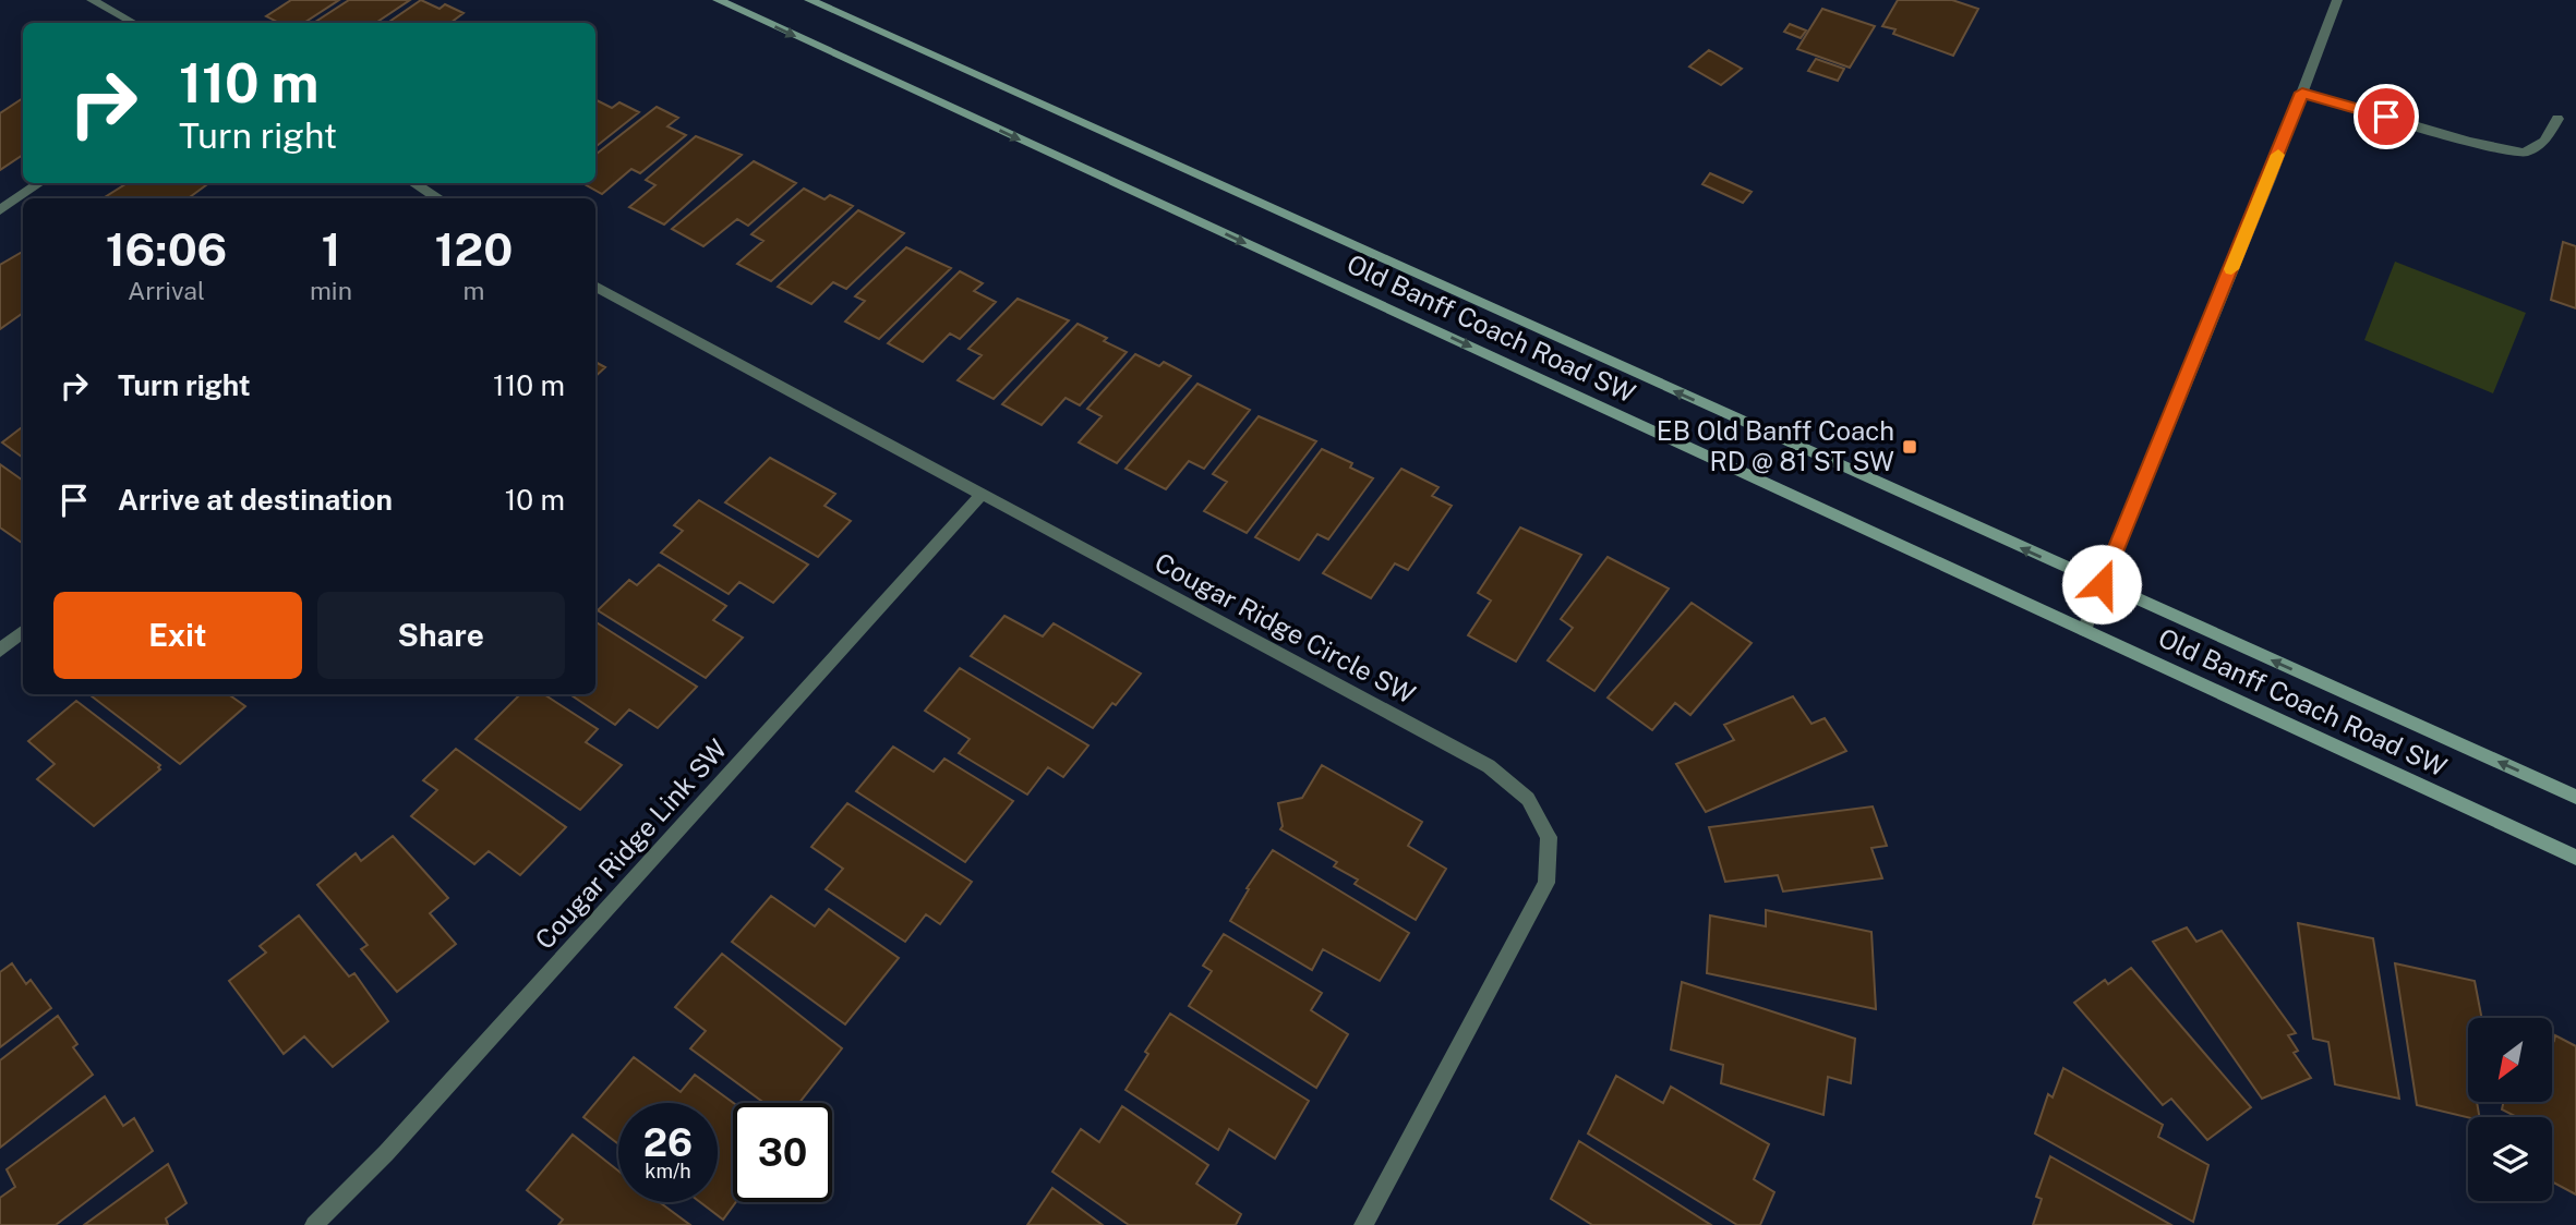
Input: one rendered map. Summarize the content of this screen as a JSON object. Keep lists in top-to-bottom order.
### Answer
{
  "streets": {
    "main road": ["Old Banff Coach Road SW"],
    "street": ["Cougar Ridge Circle SW", "Cougar Ridge Link SW"]
  },
  "crossings": [
    ["Cougar Ridge Circle SW", "Cougar Ridge Link SW"]
  ],
  "places": {
    "transit": ["EB Old Banff Coach RD @ 81 ST SW"]
  },
  "north": "bottom left",
  "page": {
    "turn": ["110 m", "Turn right"],
    "eta": [
      "16:06",
      "Arrival",
      "1",
      "min",
      "120",
      "m"
    ],
    "list": [
      {
        "name": "Turn right",
        "value": "110 m"
      },
      {
        "name": "Arrive at destination",
        "value": "10 m"
      }
    ],
    "buttons": ["Exit", "Share"],
    "speed": "26 km/h",
    "limit": "30"
  }
}
